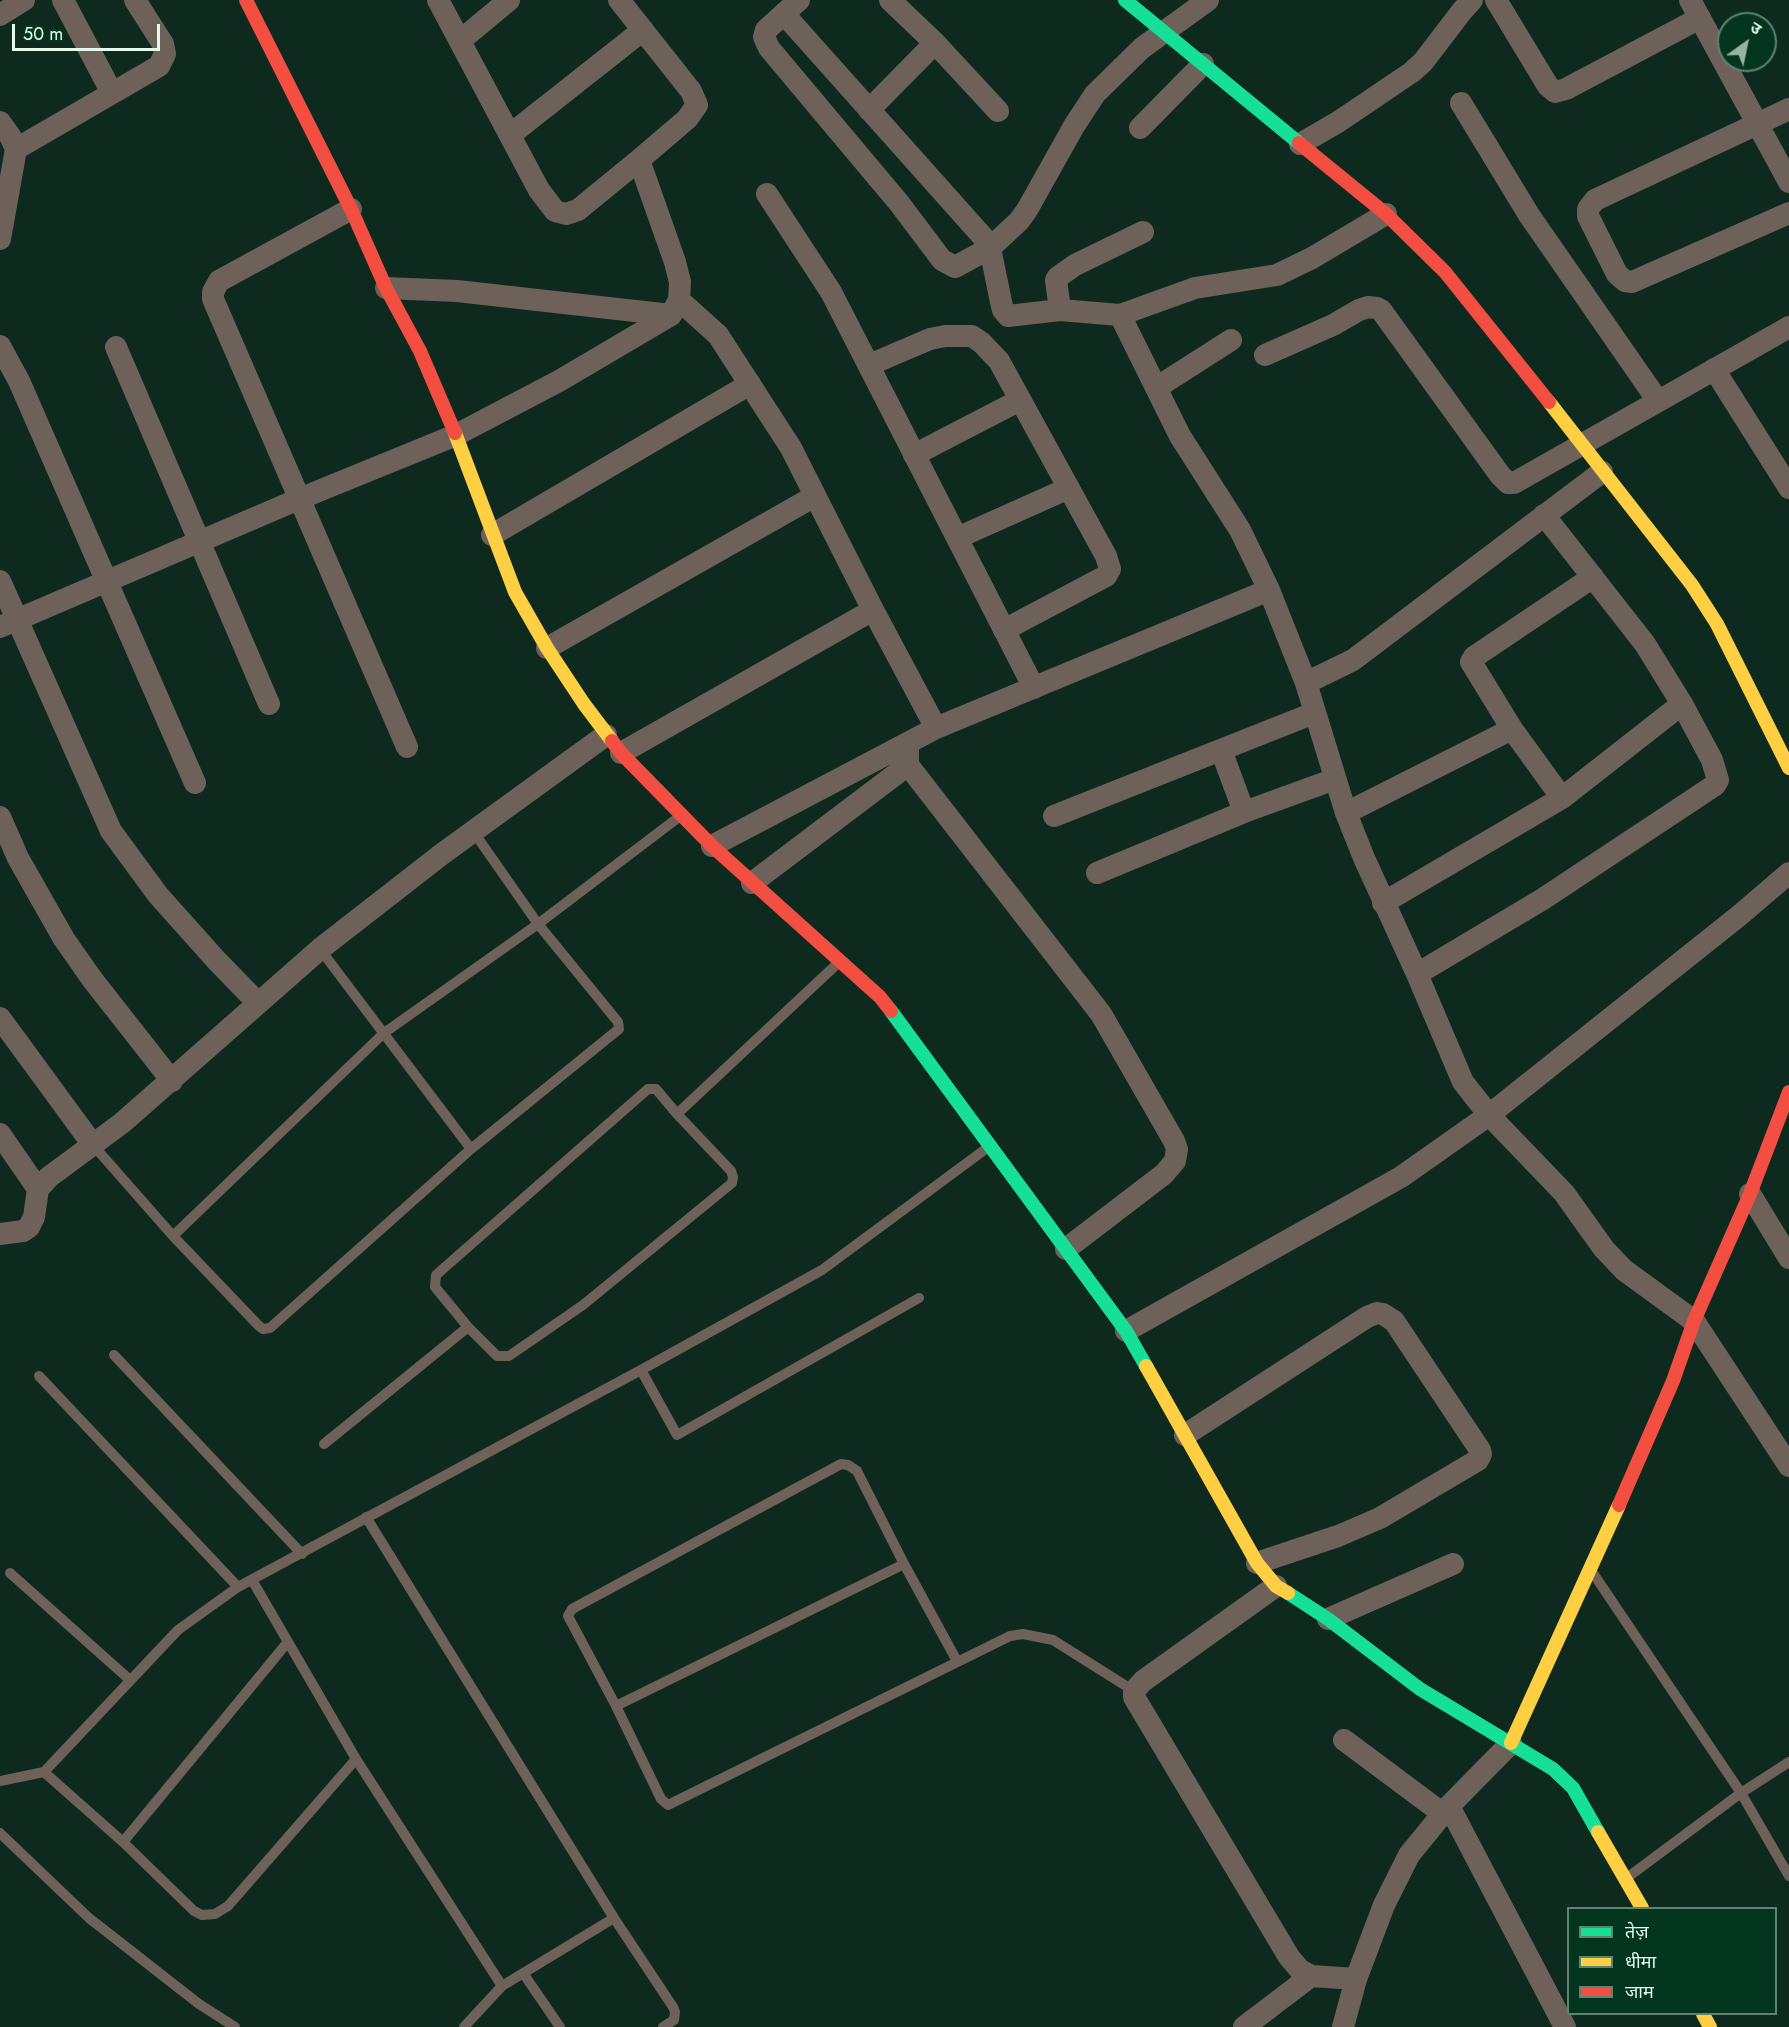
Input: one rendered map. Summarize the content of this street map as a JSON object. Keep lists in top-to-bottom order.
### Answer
{
  "legend": ["तेज़", "धीमा", "जाम"],
  "scale_bar": "50 m",
  "north": "top right"
}
